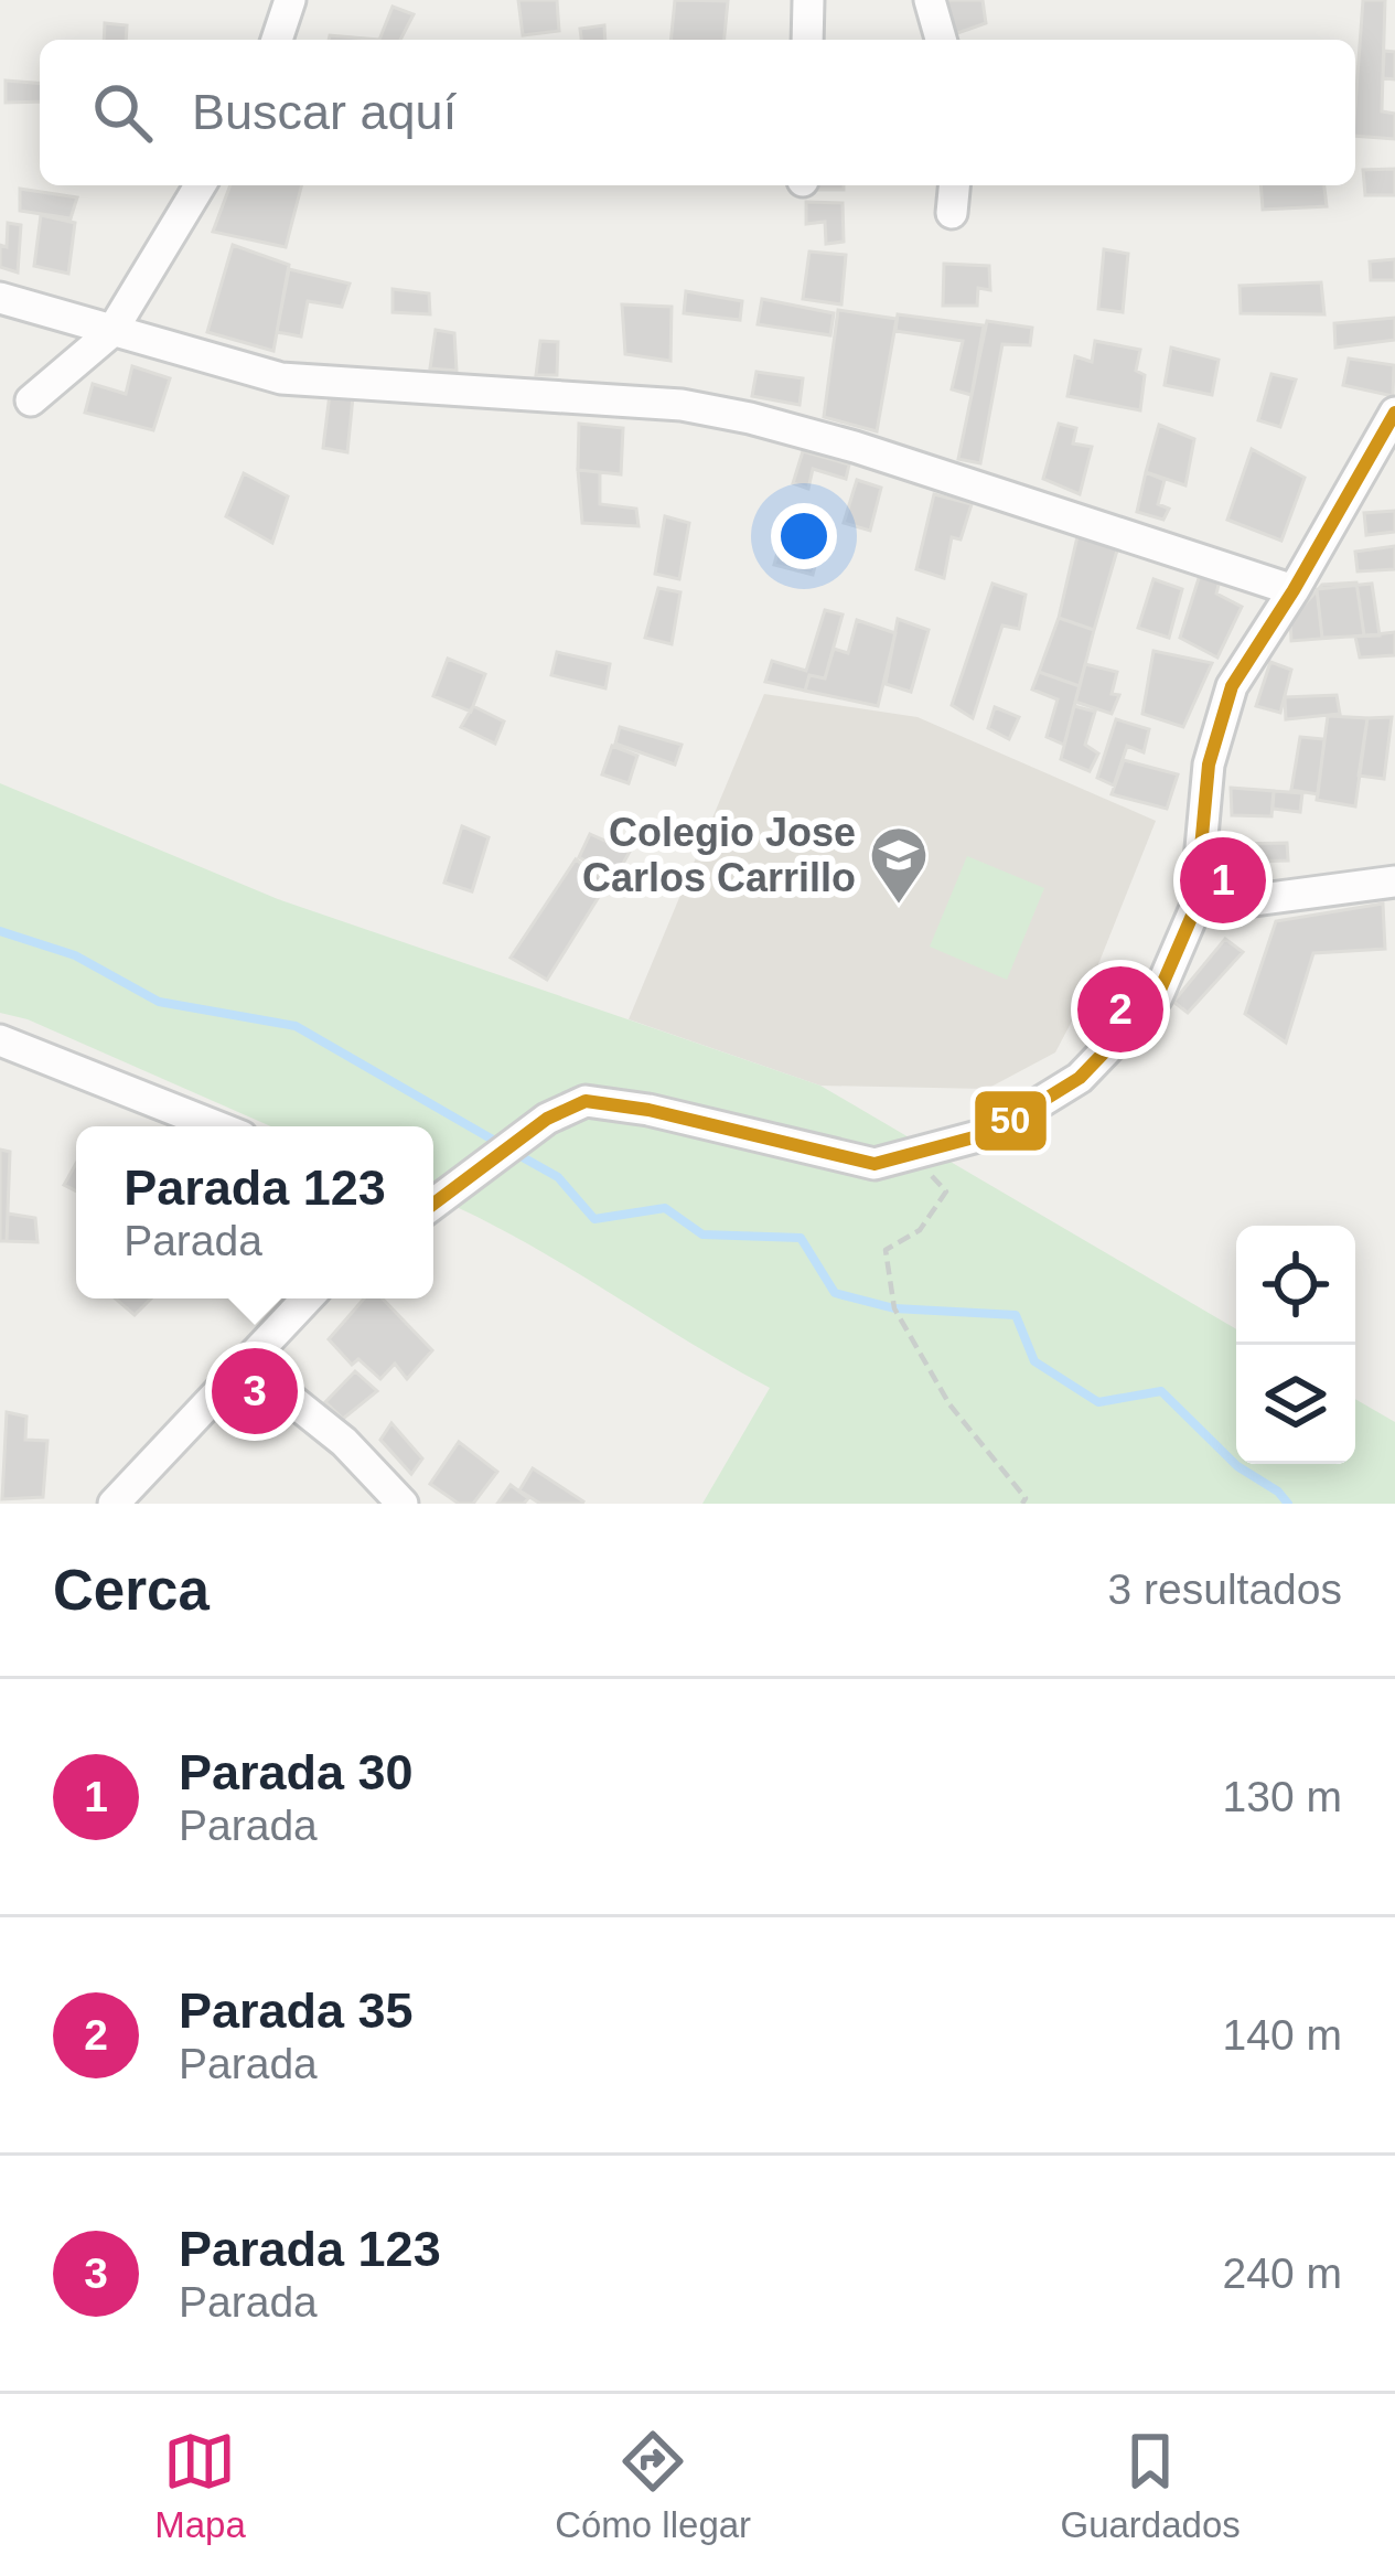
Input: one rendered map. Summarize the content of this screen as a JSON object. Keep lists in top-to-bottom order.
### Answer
{
  "places": {
    "school or university": ["Colegio Jose Carlos Carrillo"]
  },
  "lines": ["transit line 50"],
  "page": {
    "search": "Buscar aquí",
    "pins": ["1", "2", "3"],
    "popup": ["Parada 123", "Parada"],
    "heading": ["Cerca", "3 resultados"],
    "list": [
      {
        "mark": "1",
        "name": "Parada 30",
        "note": "Parada",
        "value": "130 m"
      },
      {
        "mark": "2",
        "name": "Parada 35",
        "note": "Parada",
        "value": "140 m"
      },
      {
        "mark": "3",
        "name": "Parada 123",
        "note": "Parada",
        "value": "240 m"
      }
    ],
    "nav": ["Mapa", "Cómo llegar", "Guardados"]
  }
}
